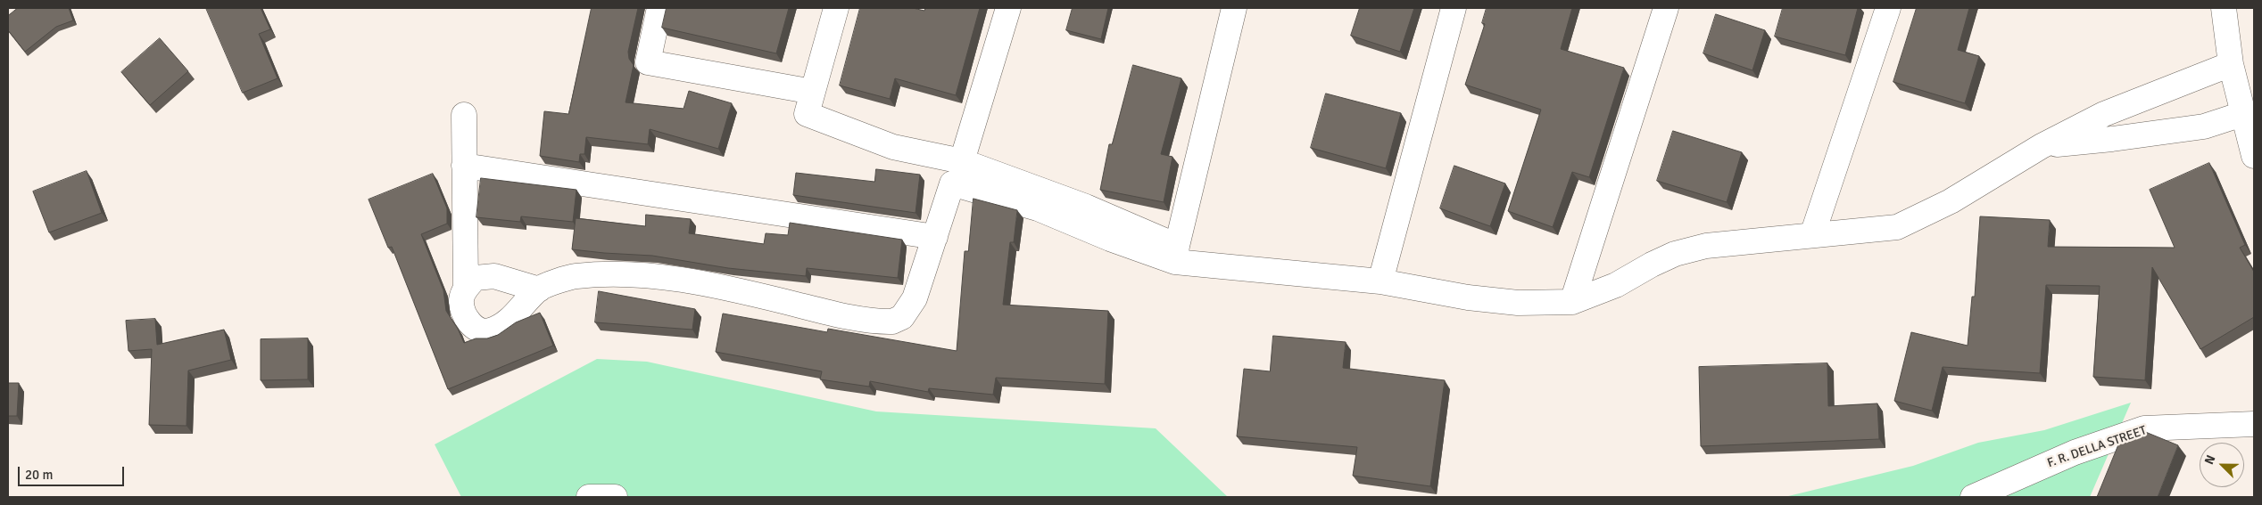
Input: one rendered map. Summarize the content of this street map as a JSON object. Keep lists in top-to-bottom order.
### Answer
{
  "streets": {
    "street": ["F. R. DELLA STREET"]
  },
  "scale_bar": "20 m",
  "north": "top left"
}
